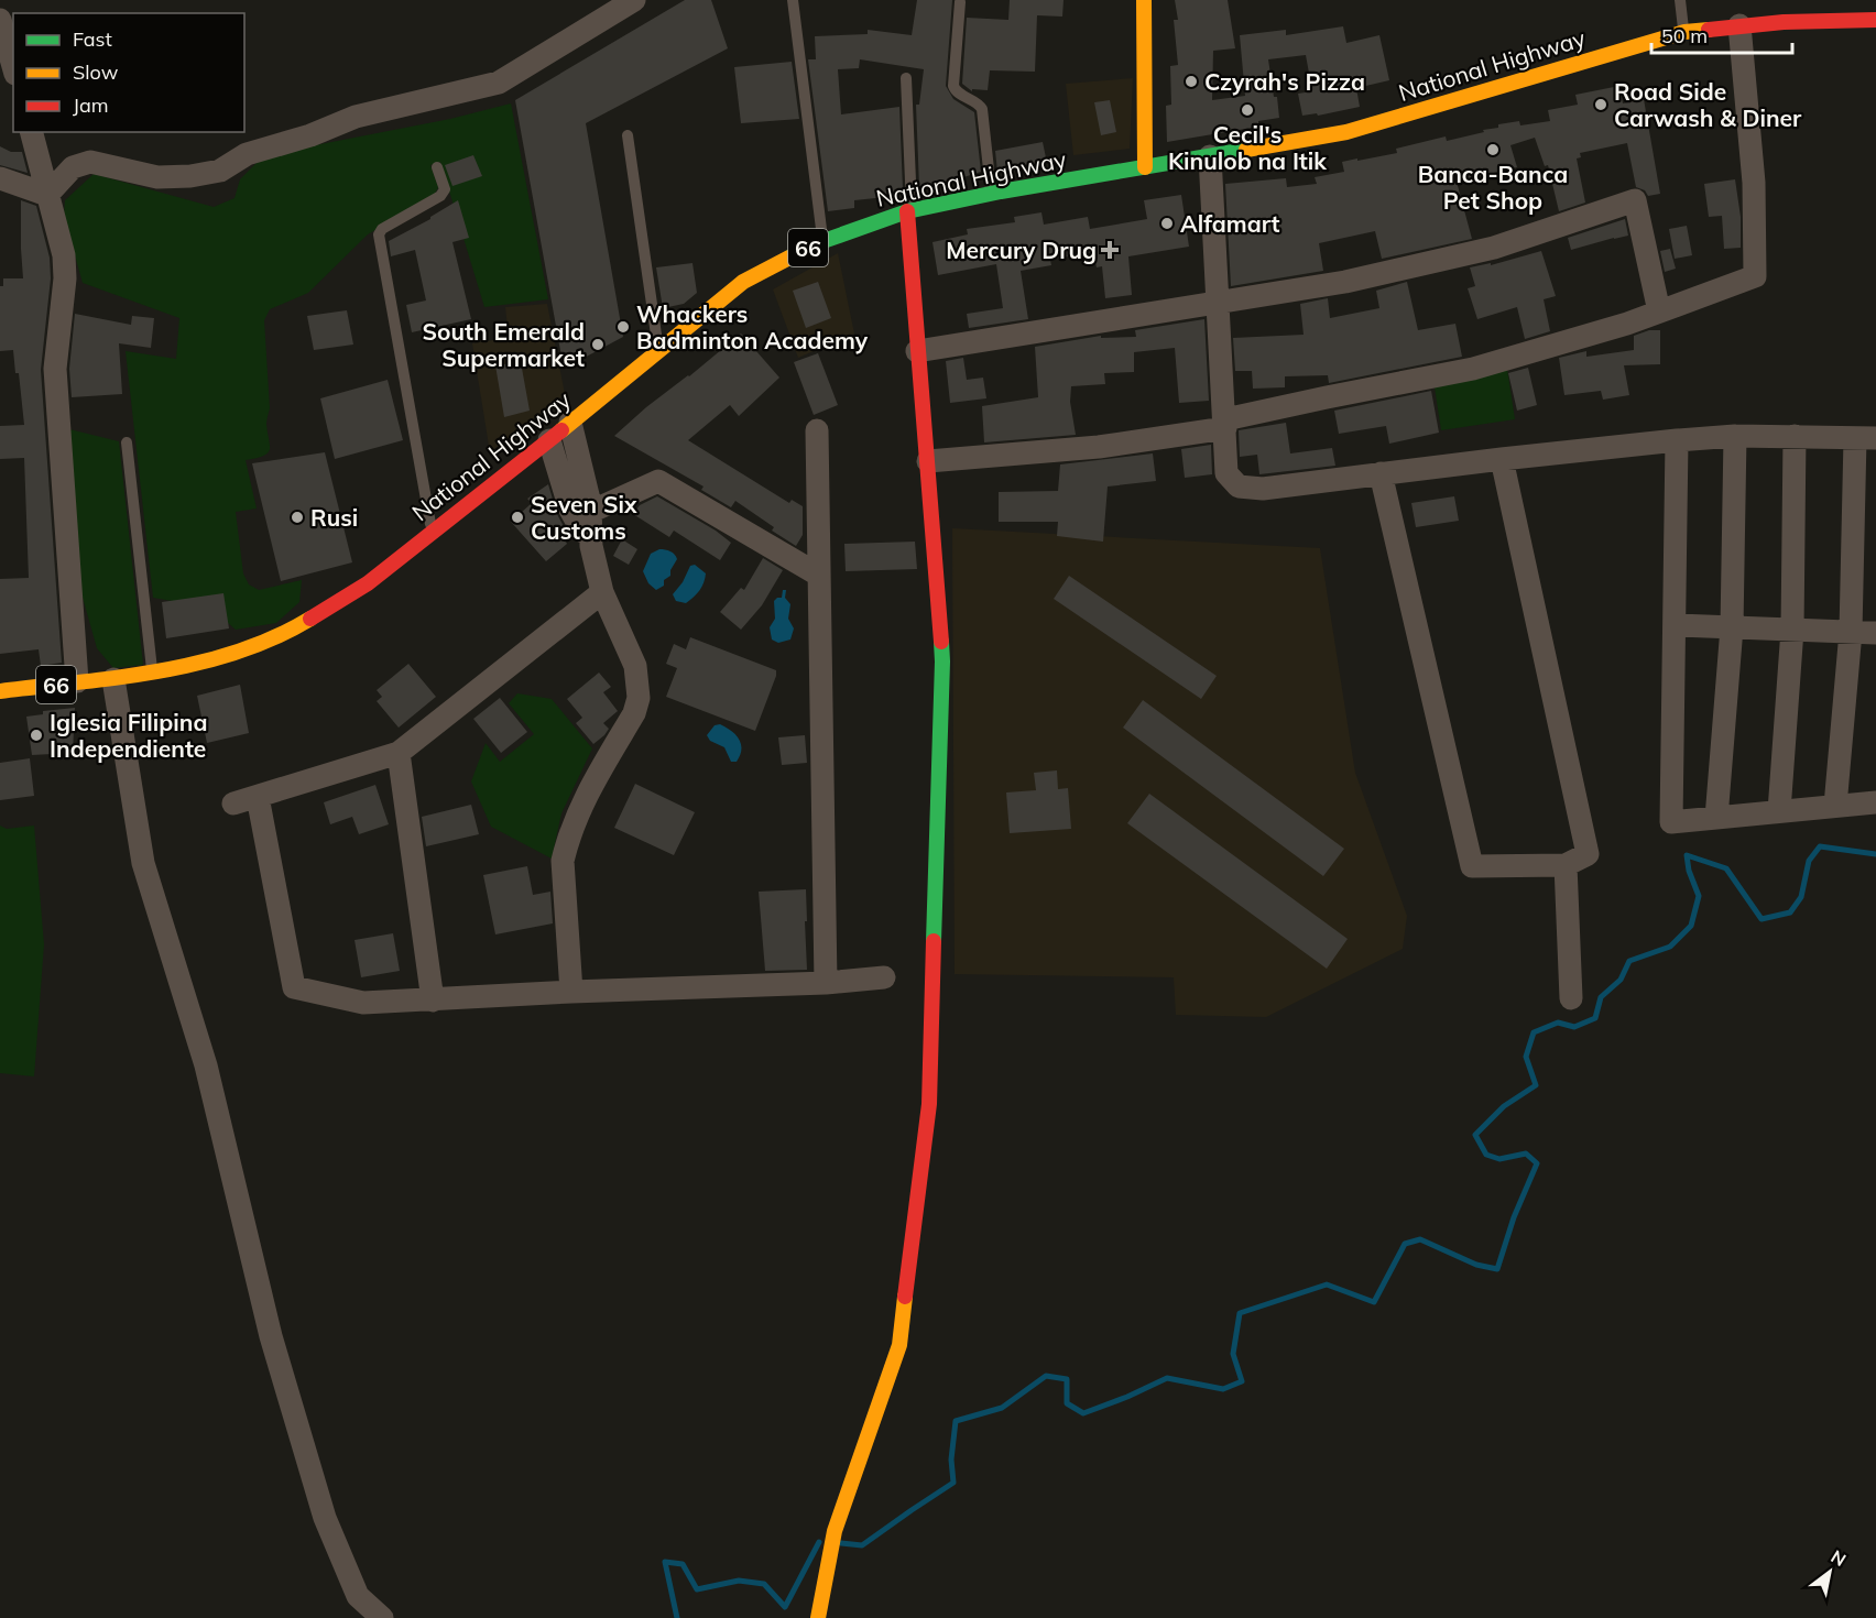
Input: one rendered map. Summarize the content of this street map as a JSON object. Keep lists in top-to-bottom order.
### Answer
{
  "streets": {
    "main road": ["National Highway", "66"]
  },
  "places": {
    "other": [
      "Czyrah's Pizza",
      "Road Side Carwash & Diner",
      "Cecil's Kinulob na Itik",
      "Banca-Banca Pet Shop",
      "Alfamart",
      "Whackers Badminton Academy",
      "South Emerald Supermarket",
      "Rusi",
      "Seven Six Customs",
      "Iglesia Filipina Independiente"
    ],
    "health": ["Mercury Drug"]
  },
  "legend": ["Fast", "Slow", "Jam"],
  "scale_bar": "50 m",
  "north": "top right"
}
